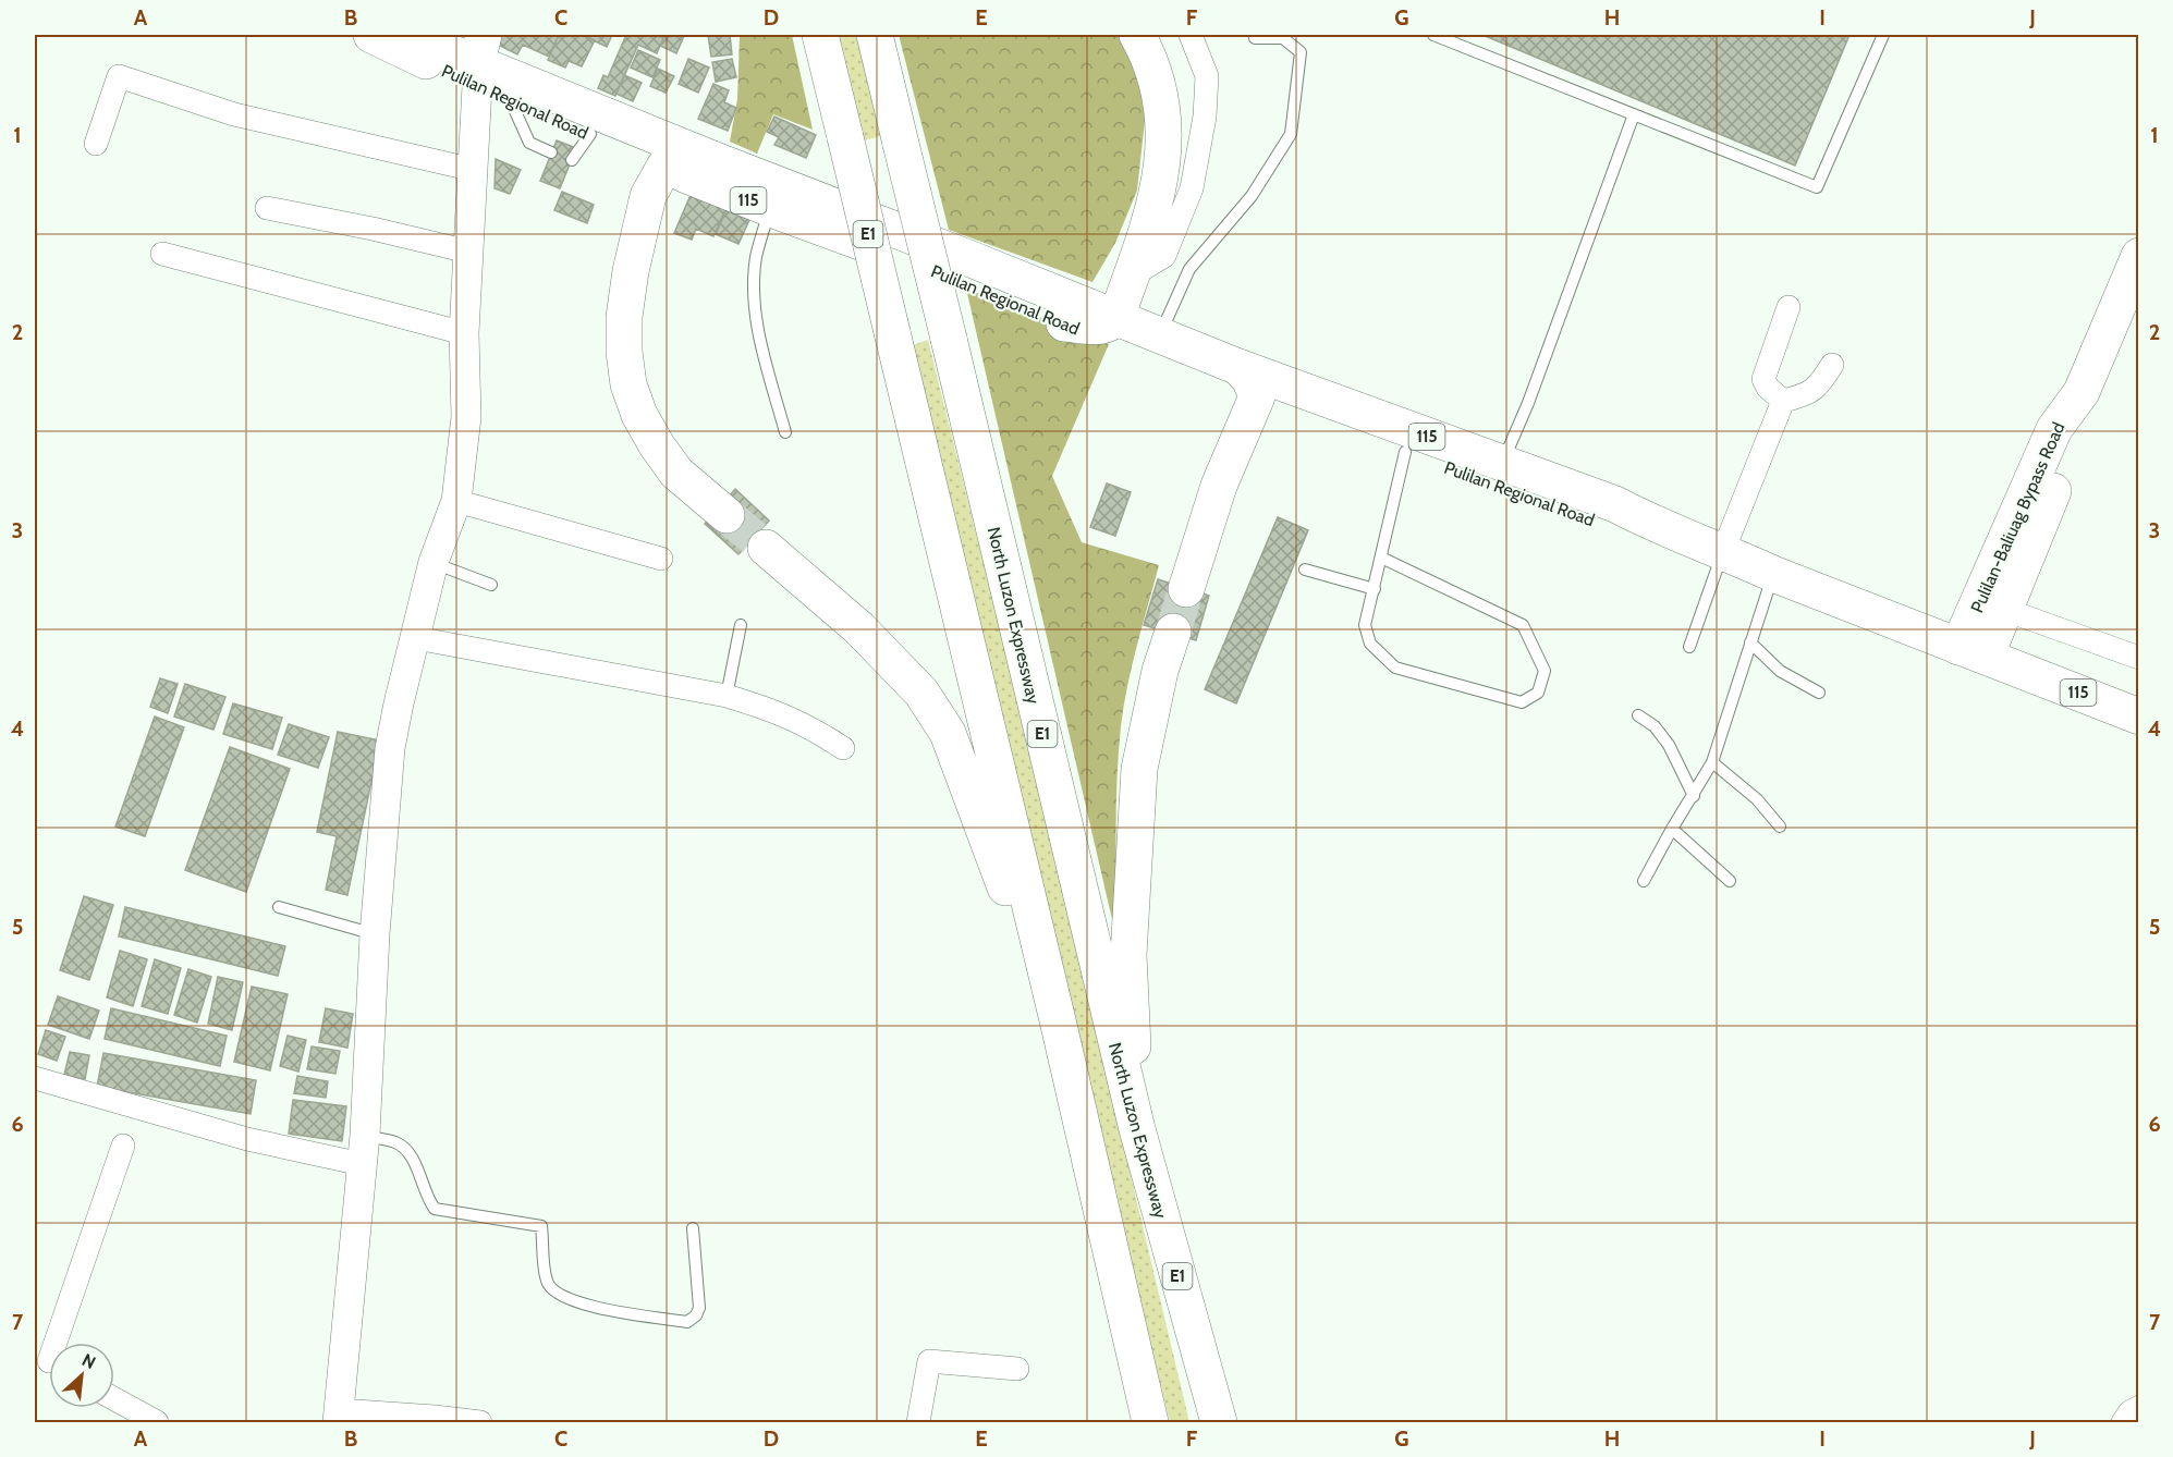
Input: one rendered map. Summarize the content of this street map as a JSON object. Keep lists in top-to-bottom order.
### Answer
{
  "streets": {
    "main road": [
      "Pulilan Regional Road",
      "115",
      "E1",
      "Pulilan-Baliuag Bypass Road",
      "North Luzon Expressway"
    ]
  },
  "crossings": [
    ["Pulilan Regional Road", "Pulilan-Baliuag Bypass Road"]
  ],
  "north": "top right",
  "grid": {
    "columns": [
      "A",
      "B",
      "C",
      "D",
      "E",
      "F",
      "G",
      "H",
      "I",
      "J"
    ],
    "rows": [
      "1",
      "2",
      "3",
      "4",
      "5",
      "6",
      "7"
    ]
  }
}
